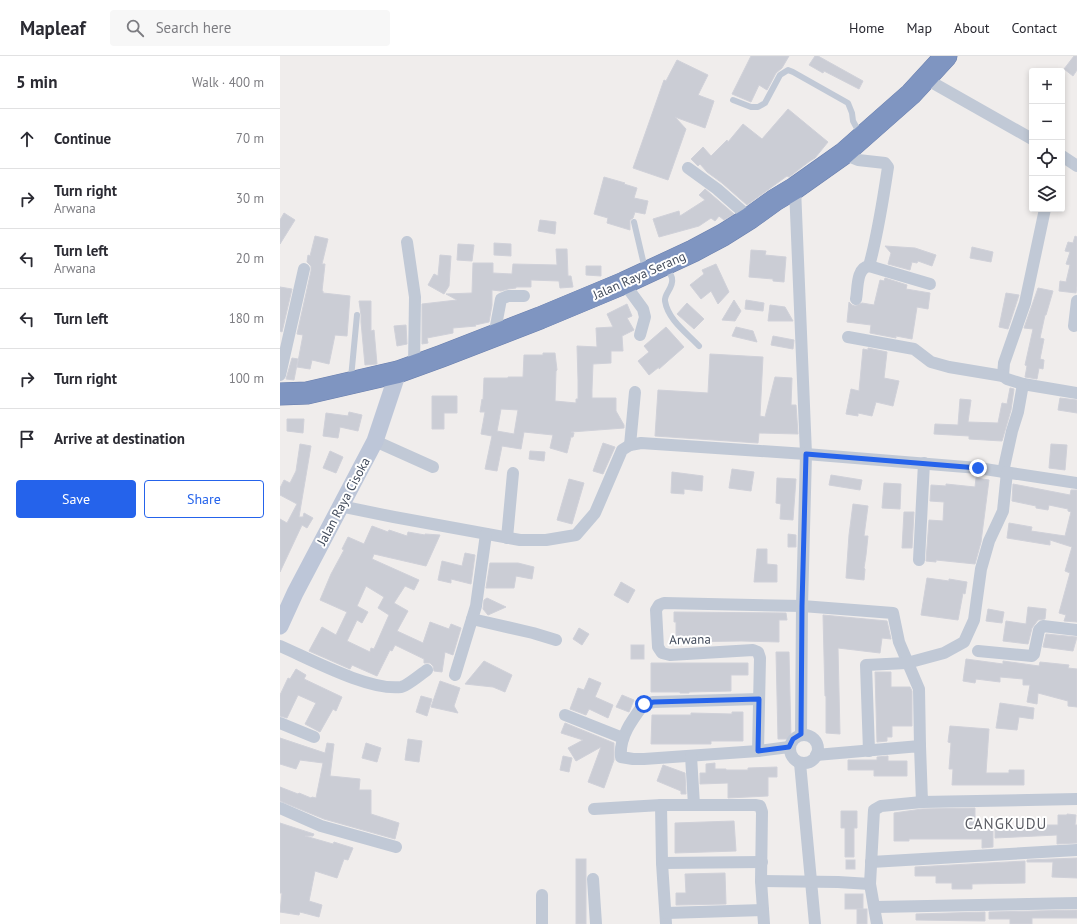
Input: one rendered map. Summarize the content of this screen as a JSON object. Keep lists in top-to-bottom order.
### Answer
{
  "streets": {
    "highway": ["Jalan Raya Serang"],
    "street": ["Jalan Raya Cisoka", "Arwana"]
  },
  "crossings": [
    ["Jalan Raya Serang", "Jalan Raya Cisoka"]
  ],
  "districts": ["CANGKUDU"],
  "page": {
    "header": "Mapleaf",
    "search": "Search here",
    "nav": [
      "Home",
      "Map",
      "About",
      "Contact"
    ],
    "heading": ["5 min", "Walk · 400 m"],
    "map_buttons": ["+", "−"],
    "list": [
      ["Continue", "70 m"],
      ["Turn right", "Arwana", "30 m"],
      ["Turn left", "Arwana", "20 m"],
      ["Turn left", "180 m"],
      ["Turn right", "100 m"],
      "Arrive at destination"
    ],
    "buttons": ["Save", "Share"]
  }
}
